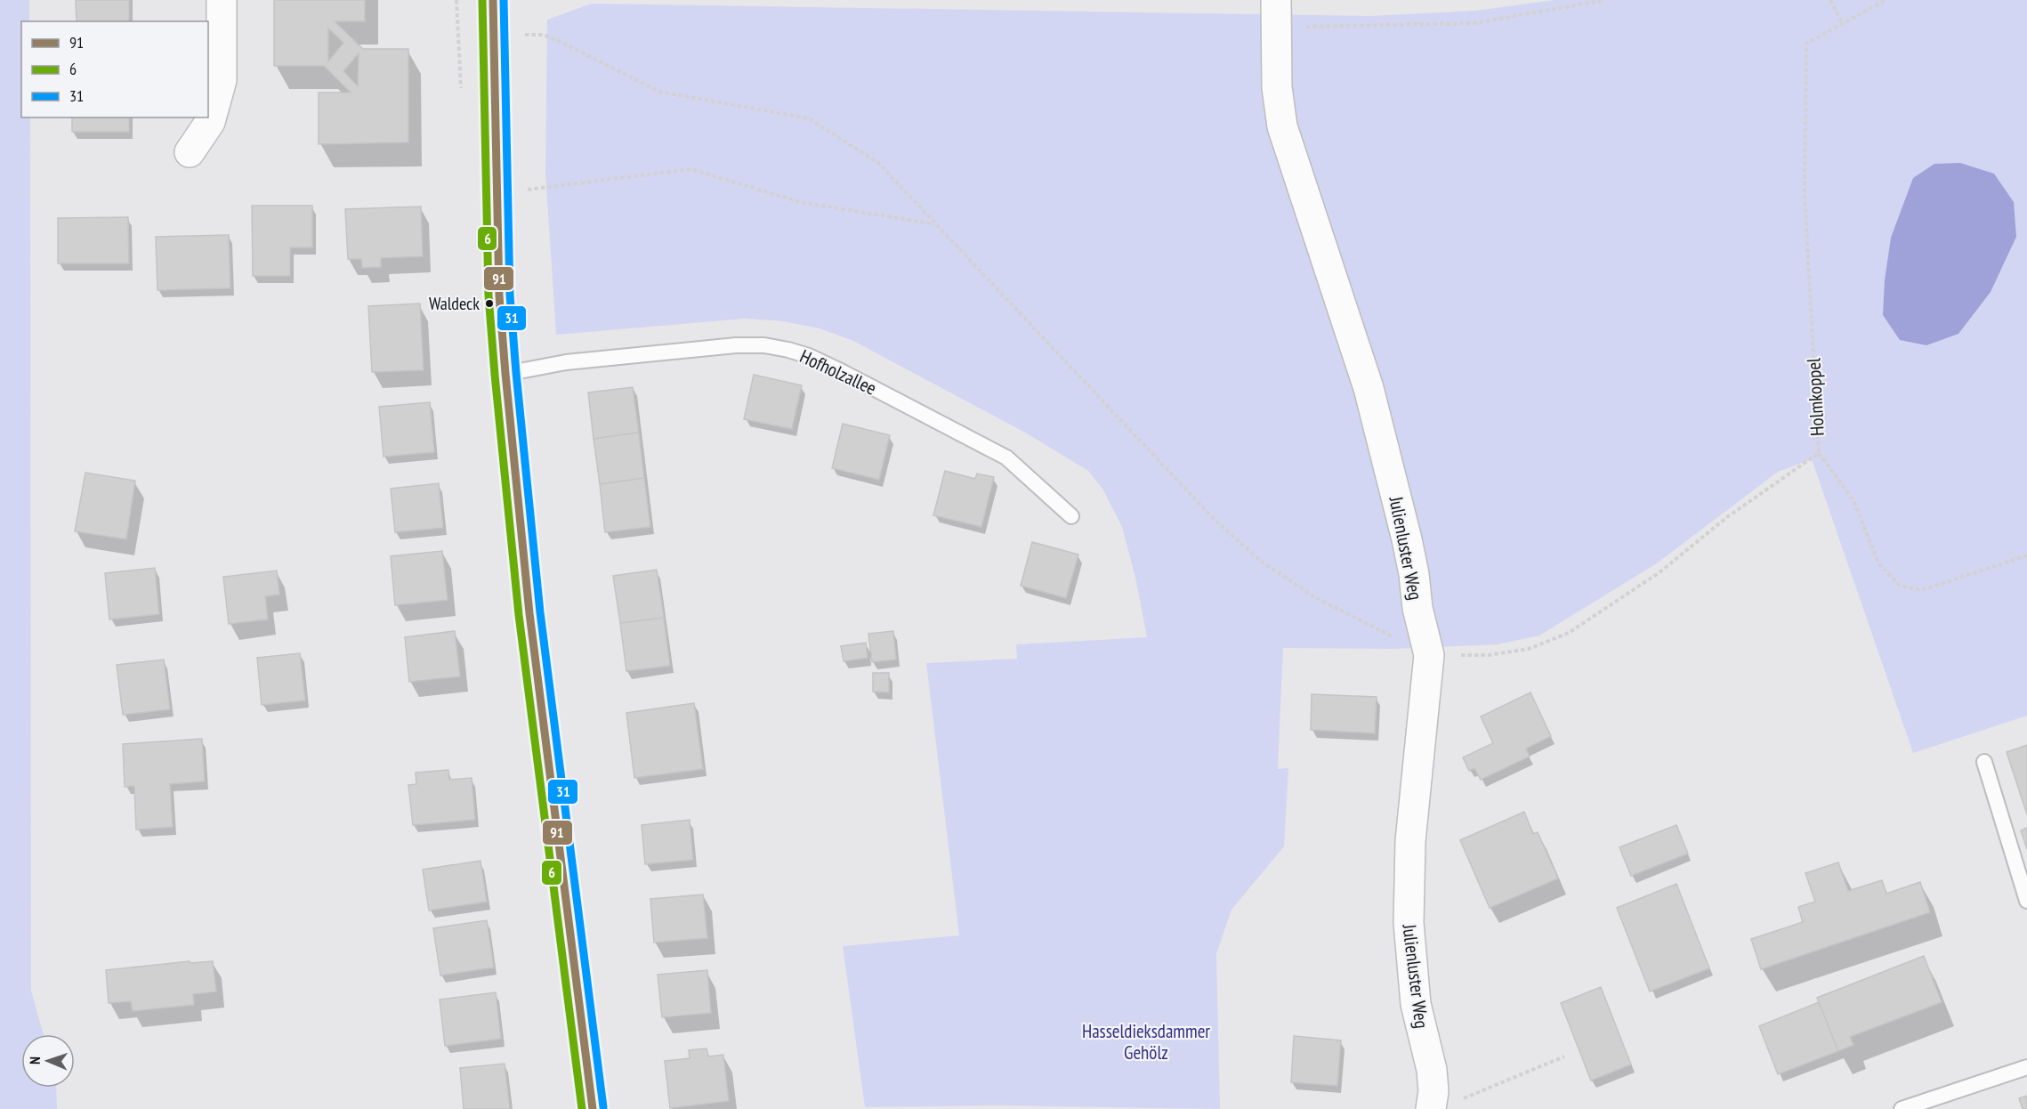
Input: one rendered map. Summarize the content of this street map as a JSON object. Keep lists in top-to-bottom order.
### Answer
{
  "streets": {
    "street": ["Julienluster Weg"],
    "lane": ["Hofholzallee"],
    "path": ["Holmkoppel"]
  },
  "crossings": [
    ["Holmkoppel", "Julienluster Weg"]
  ],
  "parks": ["Hasseldieksdammer Gehölz"],
  "places": ["Waldeck"],
  "lines": ["transit line 91", "transit line 6", "transit line 31"],
  "legend": ["91", "6", "31"],
  "north": "left"
}
